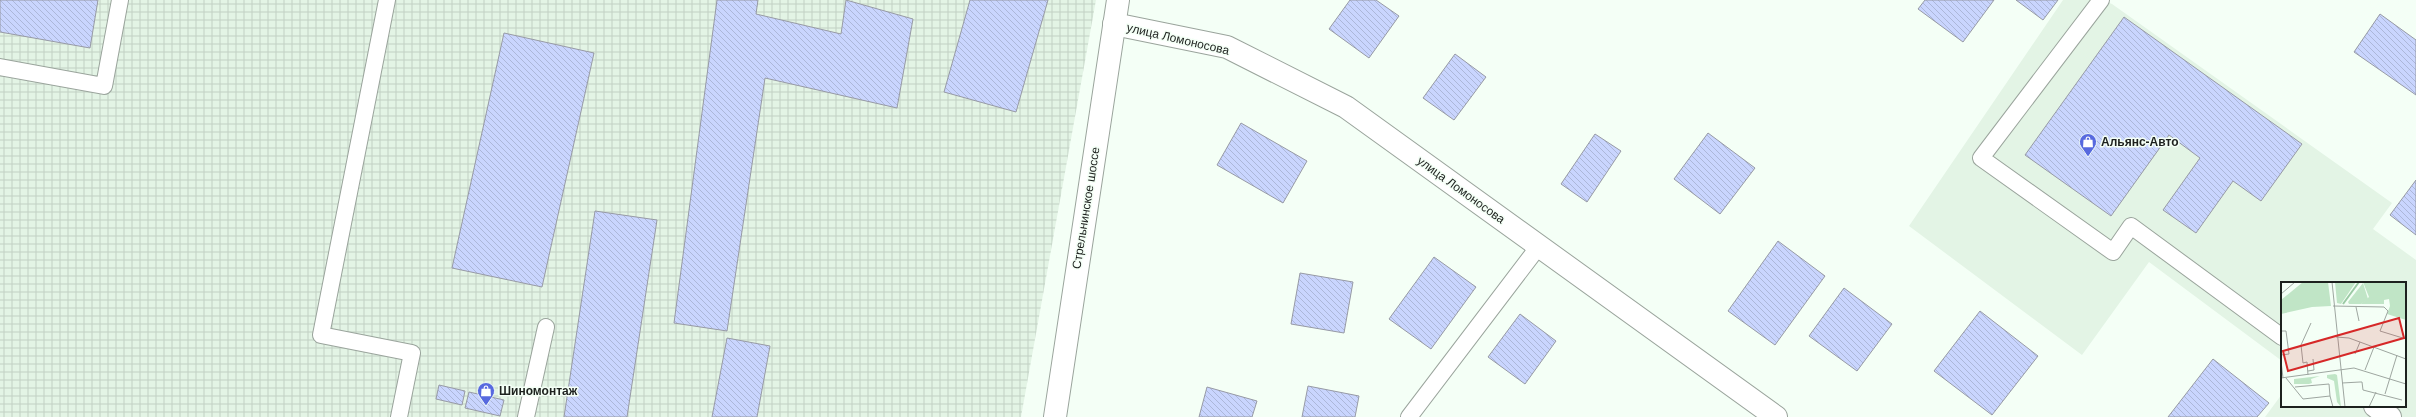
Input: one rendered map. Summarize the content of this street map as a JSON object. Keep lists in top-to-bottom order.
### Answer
{
  "streets": {
    "street": ["улица Ломоносова", "Стрельнинское шоссе"]
  },
  "crossings": [
    ["улица Ломоносова", "Стрельнинское шоссе"]
  ],
  "places": {
    "shop": ["Альянс-Авто", "Шиномонтаж"]
  }
}
